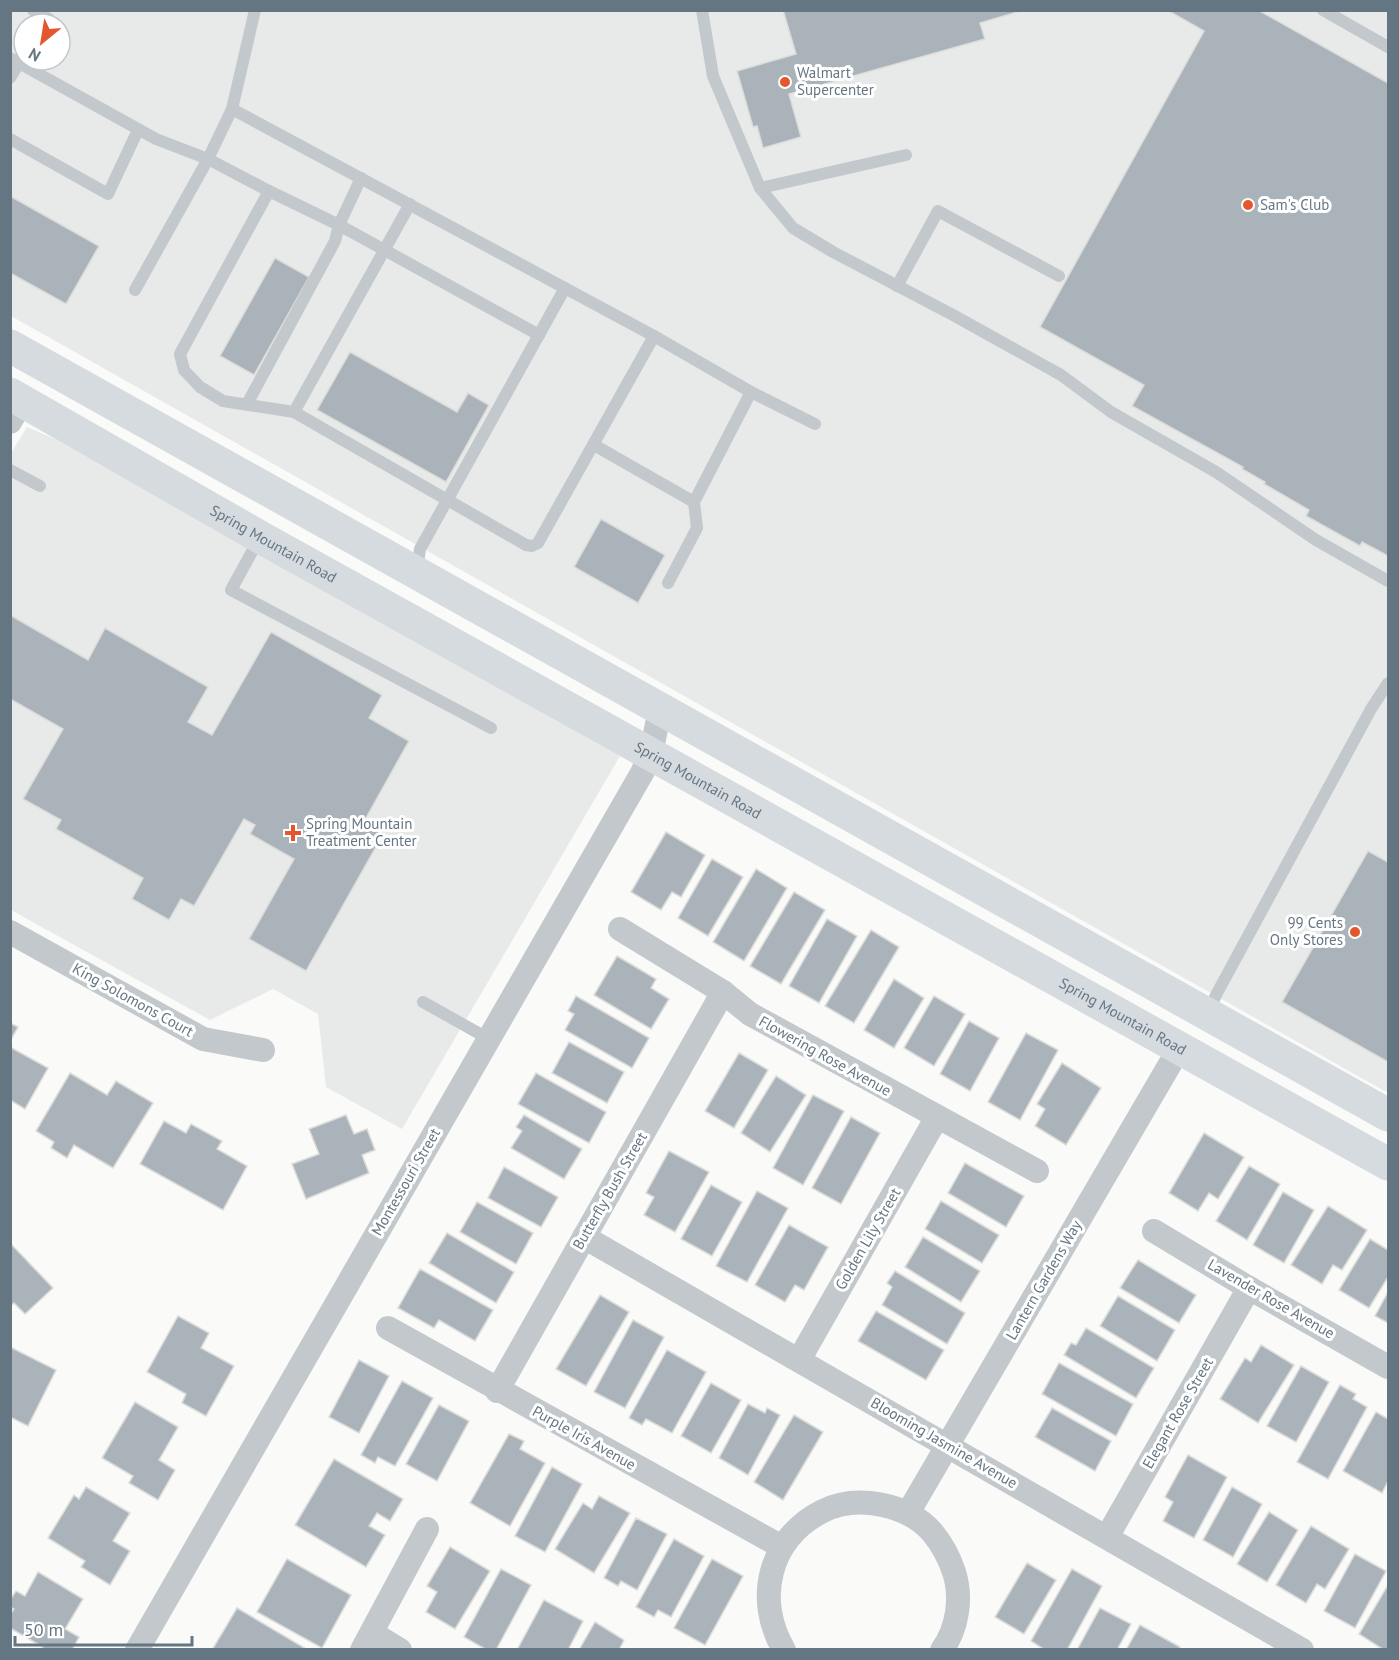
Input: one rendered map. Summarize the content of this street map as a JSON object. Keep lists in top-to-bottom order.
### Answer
{
  "streets": {
    "main road": ["Spring Mountain Road"],
    "street": [
      "King Solomons Court",
      "Flowering Rose Avenue",
      "Montessouri Street",
      "Butterfly Bush Street",
      "Golden Lily Street",
      "Lantern Gardens Way",
      "Lavender Rose Avenue",
      "Elegant Rose Street",
      "Purple Iris Avenue",
      "Blooming Jasmine Avenue"
    ]
  },
  "crossings": [
    ["Spring Mountain Road", "Montessouri Street"],
    ["Spring Mountain Road", "Lantern Gardens Way"],
    ["Flowering Rose Avenue", "Butterfly Bush Street"],
    ["Flowering Rose Avenue", "Golden Lily Street"],
    ["Butterfly Bush Street", "Purple Iris Avenue"],
    ["Butterfly Bush Street", "Blooming Jasmine Avenue"],
    ["Golden Lily Street", "Blooming Jasmine Avenue"],
    ["Lantern Gardens Way", "Blooming Jasmine Avenue"],
    ["Lavender Rose Avenue", "Elegant Rose Street"],
    ["Elegant Rose Street", "Blooming Jasmine Avenue"]
  ],
  "places": {
    "other": ["Walmart Supercenter", "Sam's Club", "99 Cents Only Stores"],
    "health": ["Spring Mountain Treatment Center"]
  },
  "scale_bar": "50 m",
  "north": "bottom left"
}
